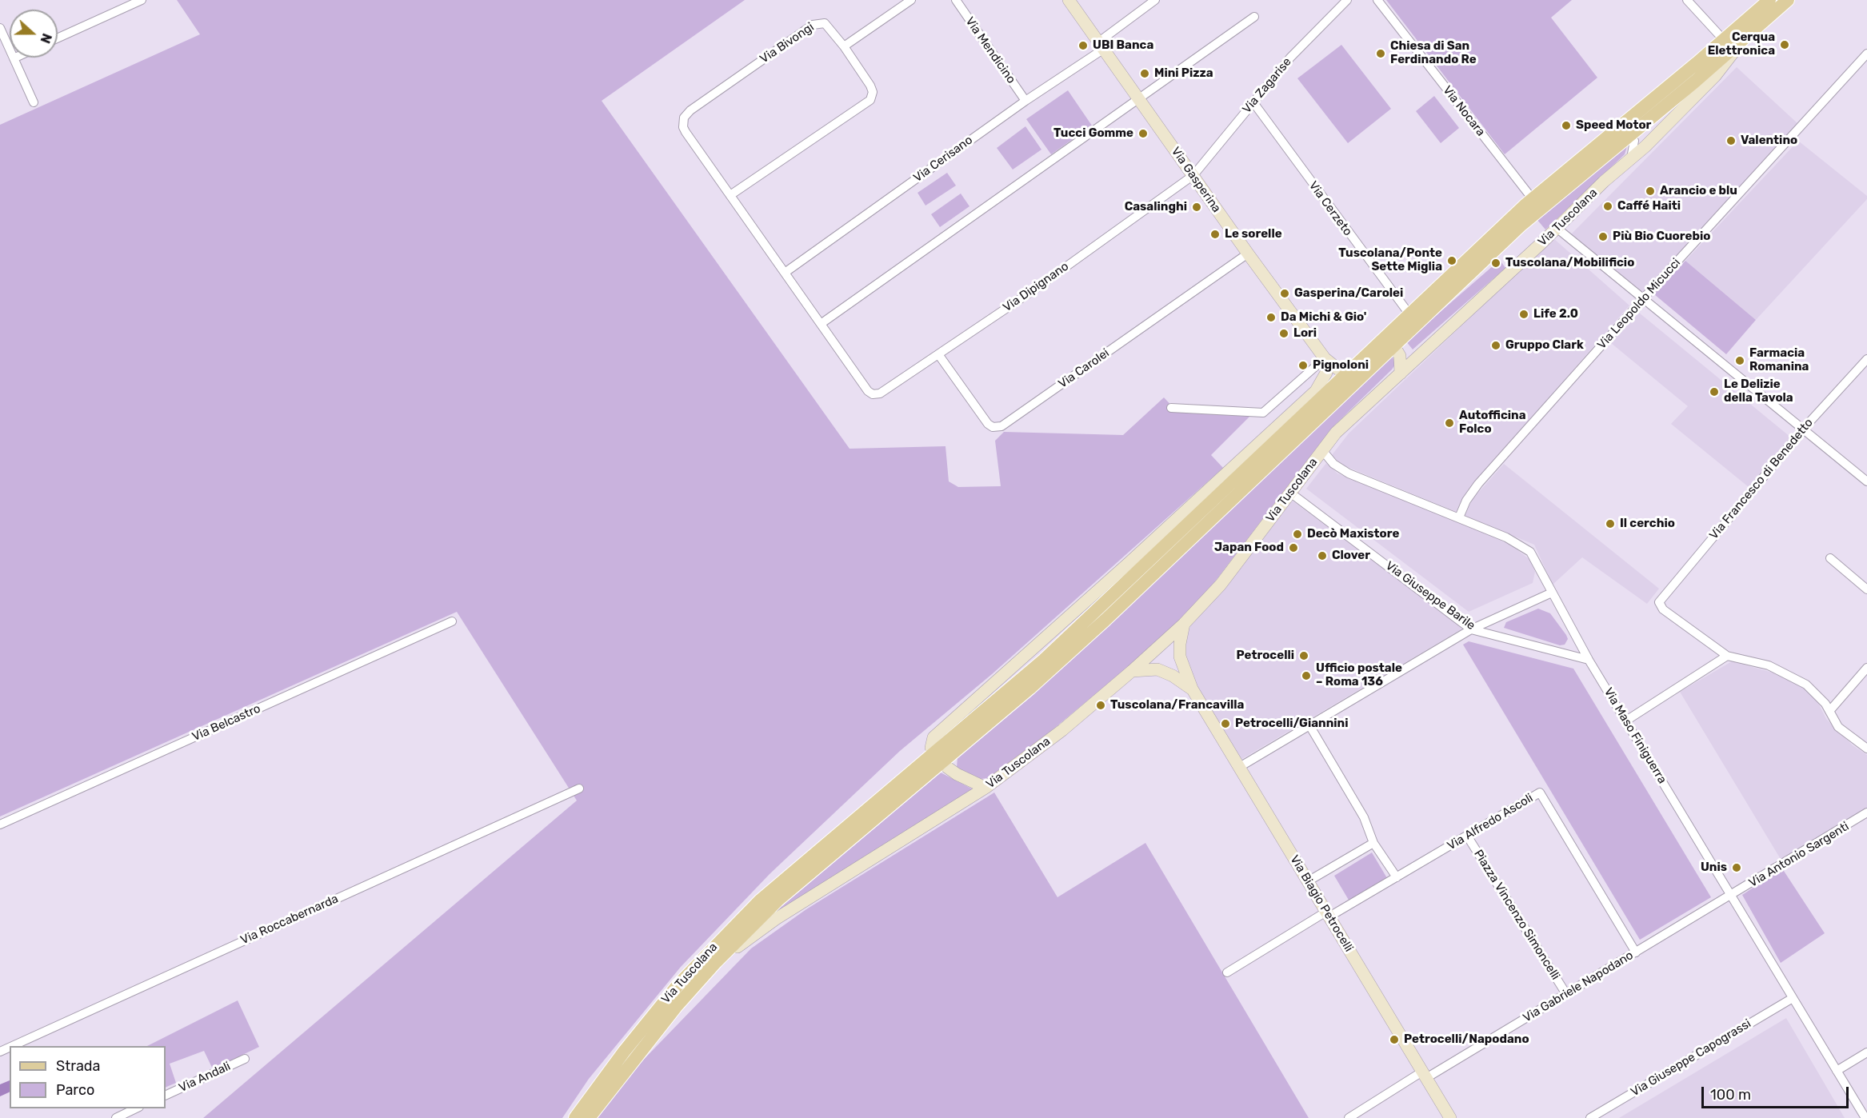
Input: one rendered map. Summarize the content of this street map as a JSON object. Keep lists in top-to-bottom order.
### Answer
{
  "streets": {
    "main road": ["Via Tuscolana"],
    "street": [
      "Via Bivongi",
      "Via Mendicino",
      "Via Zagarise",
      "Via Nocara",
      "Via Cerisano",
      "Via Gasperina",
      "Via Cerzeto",
      "Via Dipignano",
      "Via Leopoldo Micucci",
      "Via Carolei",
      "Via Francesco di Benedetto",
      "Via Giuseppe Barile",
      "Via Belcastro",
      "Via Maso Finiguerra",
      "Via Alfredo Ascoli",
      "Via Antonio Sargenti",
      "Via Biagio Petrocelli",
      "Piazza Vincenzo Simoncelli",
      "Via Roccabernarda",
      "Via Gabriele Napodano",
      "Via Giuseppe Capograssi",
      "Via Andali"
    ]
  },
  "crossings": [
    ["Via Bivongi", "Via Cerisano"],
    ["Via Bivongi", "Via Dipignano"],
    ["Via Mendicino", "Via Cerisano"],
    ["Via Zagarise", "Via Gasperina"],
    ["Via Zagarise", "Via Cerzeto"],
    ["Via Zagarise", "Via Dipignano"],
    ["Via Nocara", "Via Tuscolana"],
    ["Via Cerisano", "Via Gasperina"],
    ["Via Gasperina", "Via Tuscolana"],
    ["Via Gasperina", "Via Dipignano"],
    ["Via Gasperina", "Via Carolei"],
    ["Via Cerzeto", "Via Tuscolana"],
    ["Via Tuscolana", "Via Giuseppe Barile"],
    ["Via Tuscolana", "Via Maso Finiguerra"],
    ["Via Tuscolana", "Via Biagio Petrocelli"],
    ["Via Dipignano", "Via Carolei"],
    ["Via Leopoldo Micucci", "Via Maso Finiguerra"],
    ["Via Giuseppe Barile", "Via Maso Finiguerra"],
    ["Via Maso Finiguerra", "Via Antonio Sargenti"],
    ["Via Maso Finiguerra", "Via Gabriele Napodano"],
    ["Via Maso Finiguerra", "Via Giuseppe Capograssi"],
    ["Via Alfredo Ascoli", "Via Biagio Petrocelli"],
    ["Via Alfredo Ascoli", "Piazza Vincenzo Simoncelli"],
    ["Via Alfredo Ascoli", "Via Gabriele Napodano"],
    ["Via Antonio Sargenti", "Via Gabriele Napodano"],
    ["Via Biagio Petrocelli", "Via Gabriele Napodano"],
    ["Piazza Vincenzo Simoncelli", "Via Gabriele Napodano"]
  ],
  "places": [
    "Cerqua Elettronica",
    "UBI Banca",
    "Chiesa di San Ferdinando Re",
    "Mini Pizza",
    "Speed Motor",
    "Tucci Gomme",
    "Valentino",
    "Arancio e blu",
    "Caffé Haiti",
    "Casalinghi",
    "Le sorelle",
    "Più Bio Cuorebio",
    "Tuscolana/Ponte Sette Miglia",
    "Tuscolana/Mobilificio",
    "Gasperina/Carolei",
    "Life 2.0",
    "Da Michi & Gio'",
    "Lori",
    "Gruppo Clark",
    "Farmacia Romanina",
    "Pignoloni",
    "Le Delizie della Tavola",
    "Autofficina Folco",
    "Il cerchio",
    "Decò Maxistore",
    "Japan Food",
    "Clover",
    "Petrocelli",
    "Ufficio postale – Roma 136",
    "Tuscolana/Francavilla",
    "Petrocelli/Giannini",
    "Unis",
    "Petrocelli/Napodano"
  ],
  "legend": ["Strada", "Parco"],
  "scale_bar": "100 m",
  "north": "right"
}
